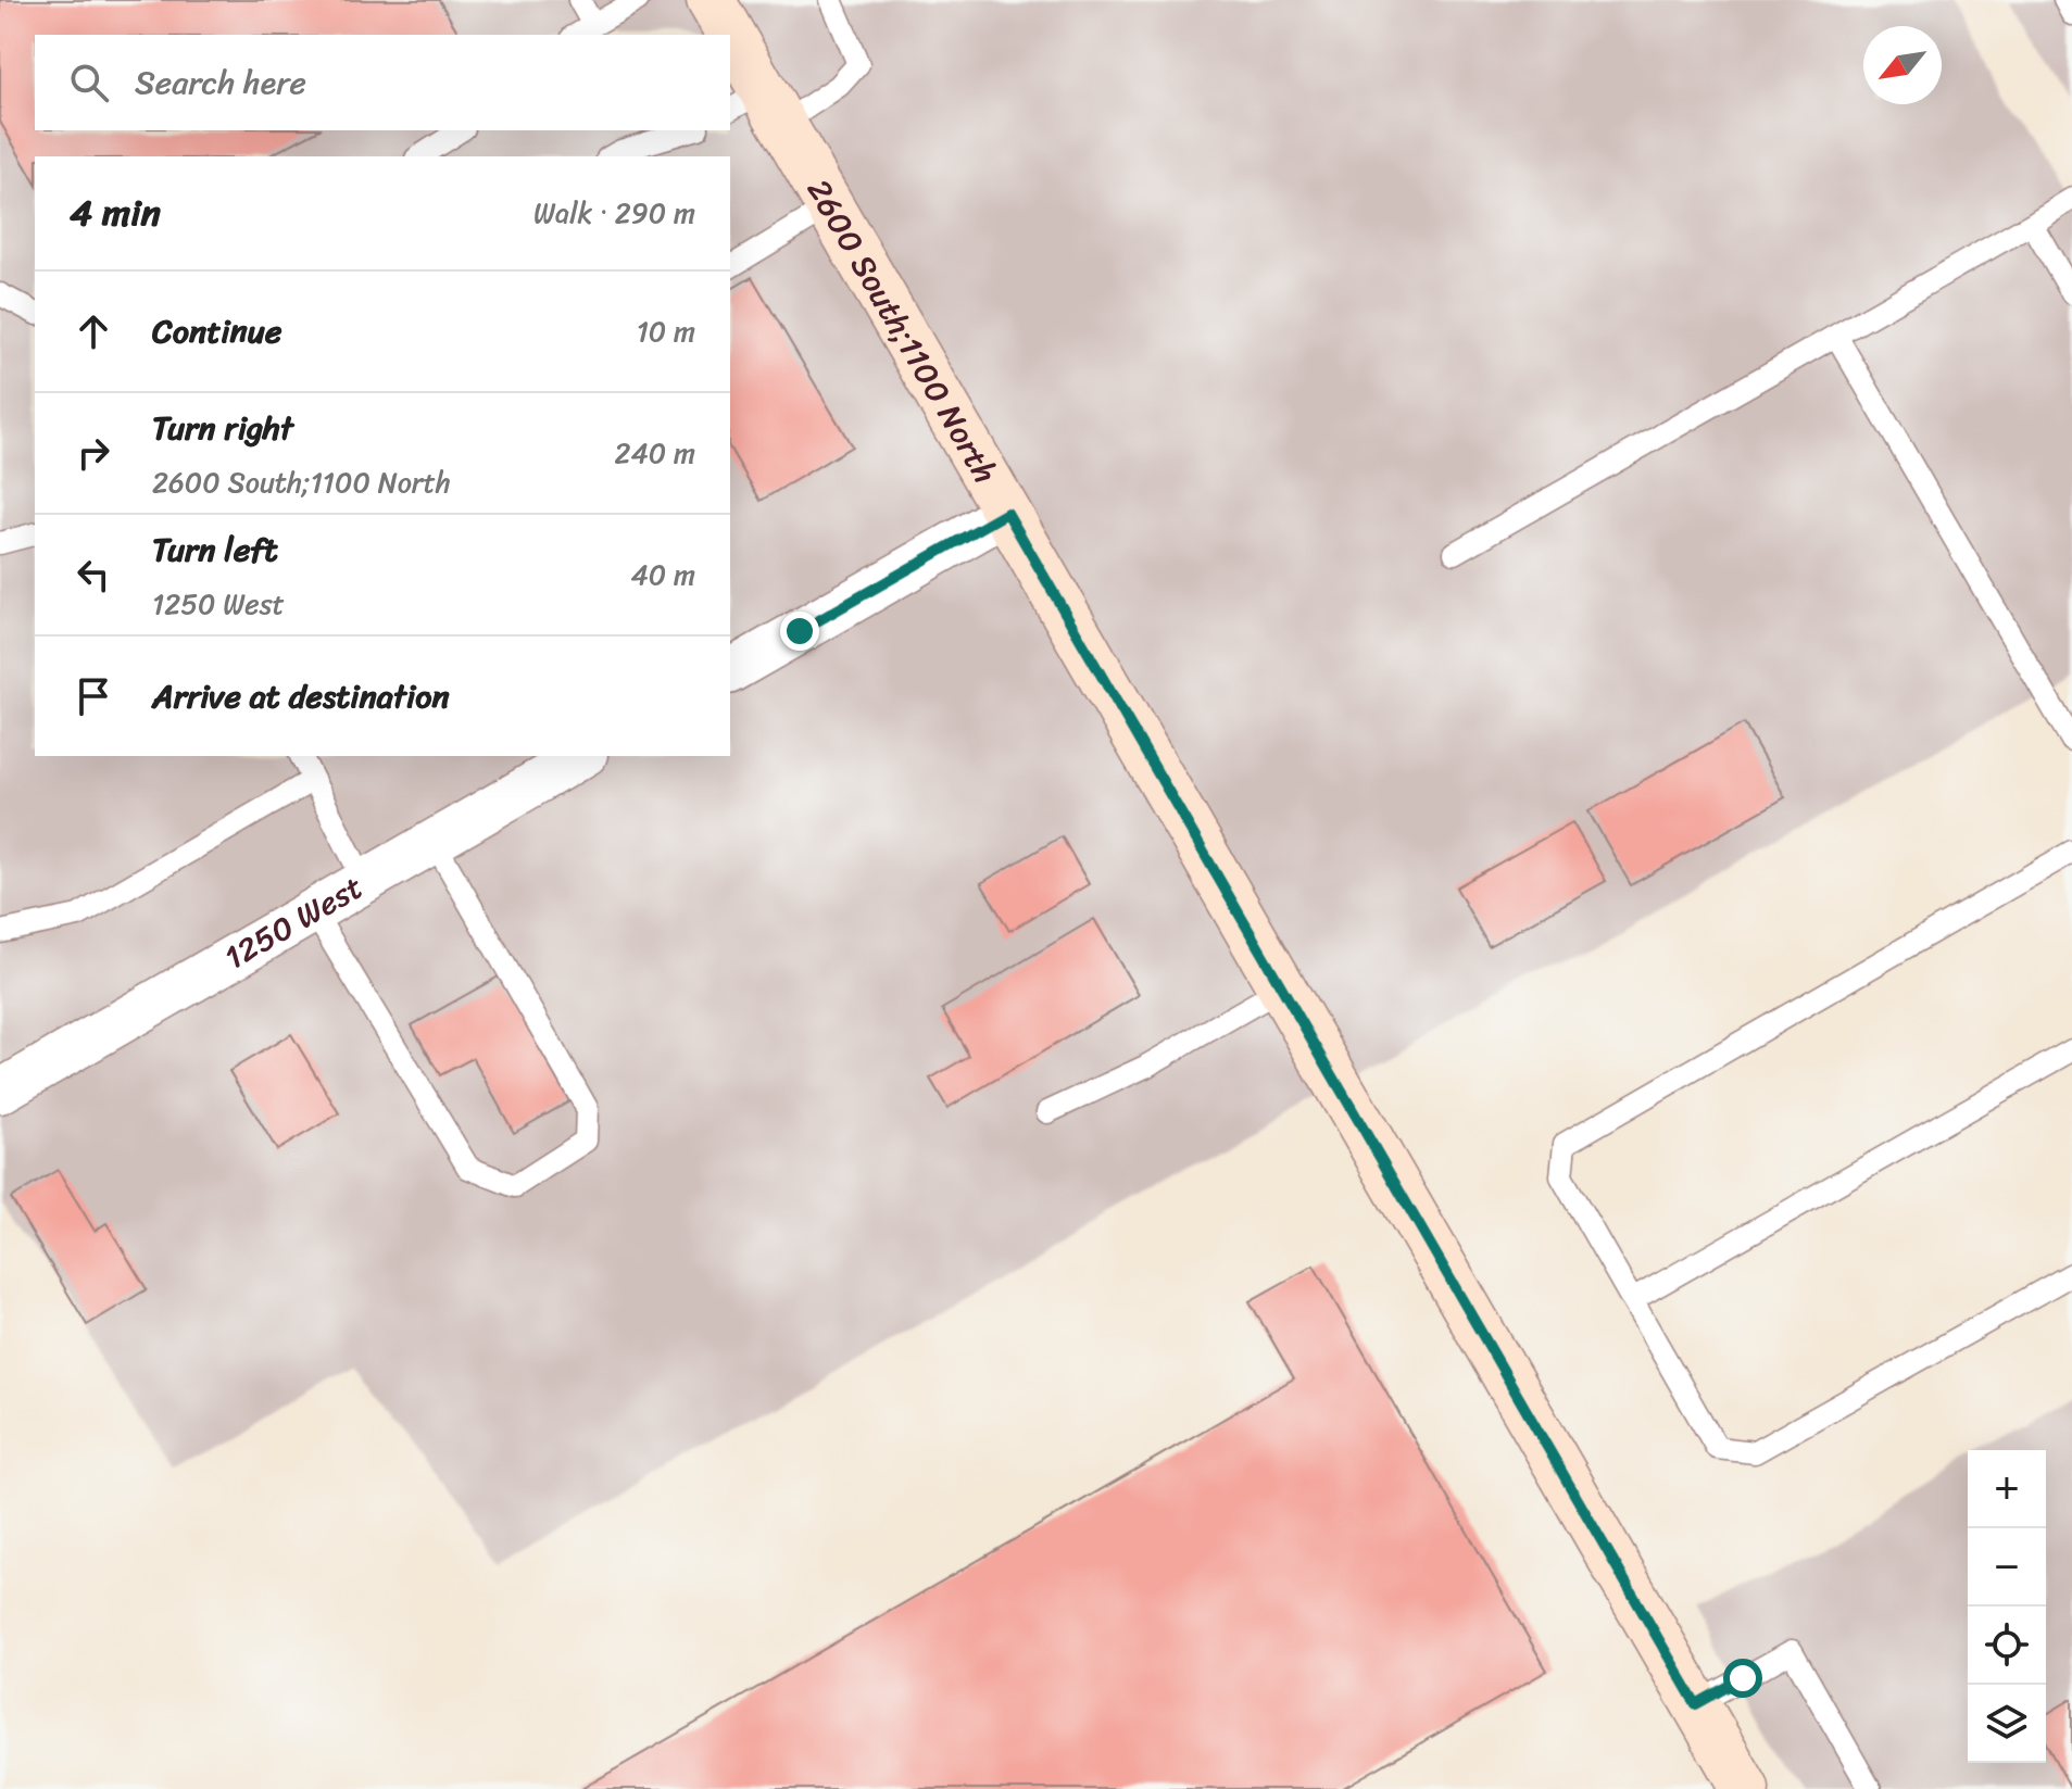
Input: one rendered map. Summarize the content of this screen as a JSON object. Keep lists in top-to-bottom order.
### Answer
{
  "streets": {
    "main road": ["2600 South;1100 North"],
    "street": ["1250 West"]
  },
  "north": "bottom left",
  "page": {
    "search": "Search here",
    "heading": ["4 min", "Walk · 290 m"],
    "list": [
      ["Continue", "10 m"],
      ["Turn right", "2600 South;1100 North", "240 m"],
      ["Turn left", "1250 West", "40 m"],
      "Arrive at destination"
    ],
    "map_buttons": ["+", "−"]
  }
}
